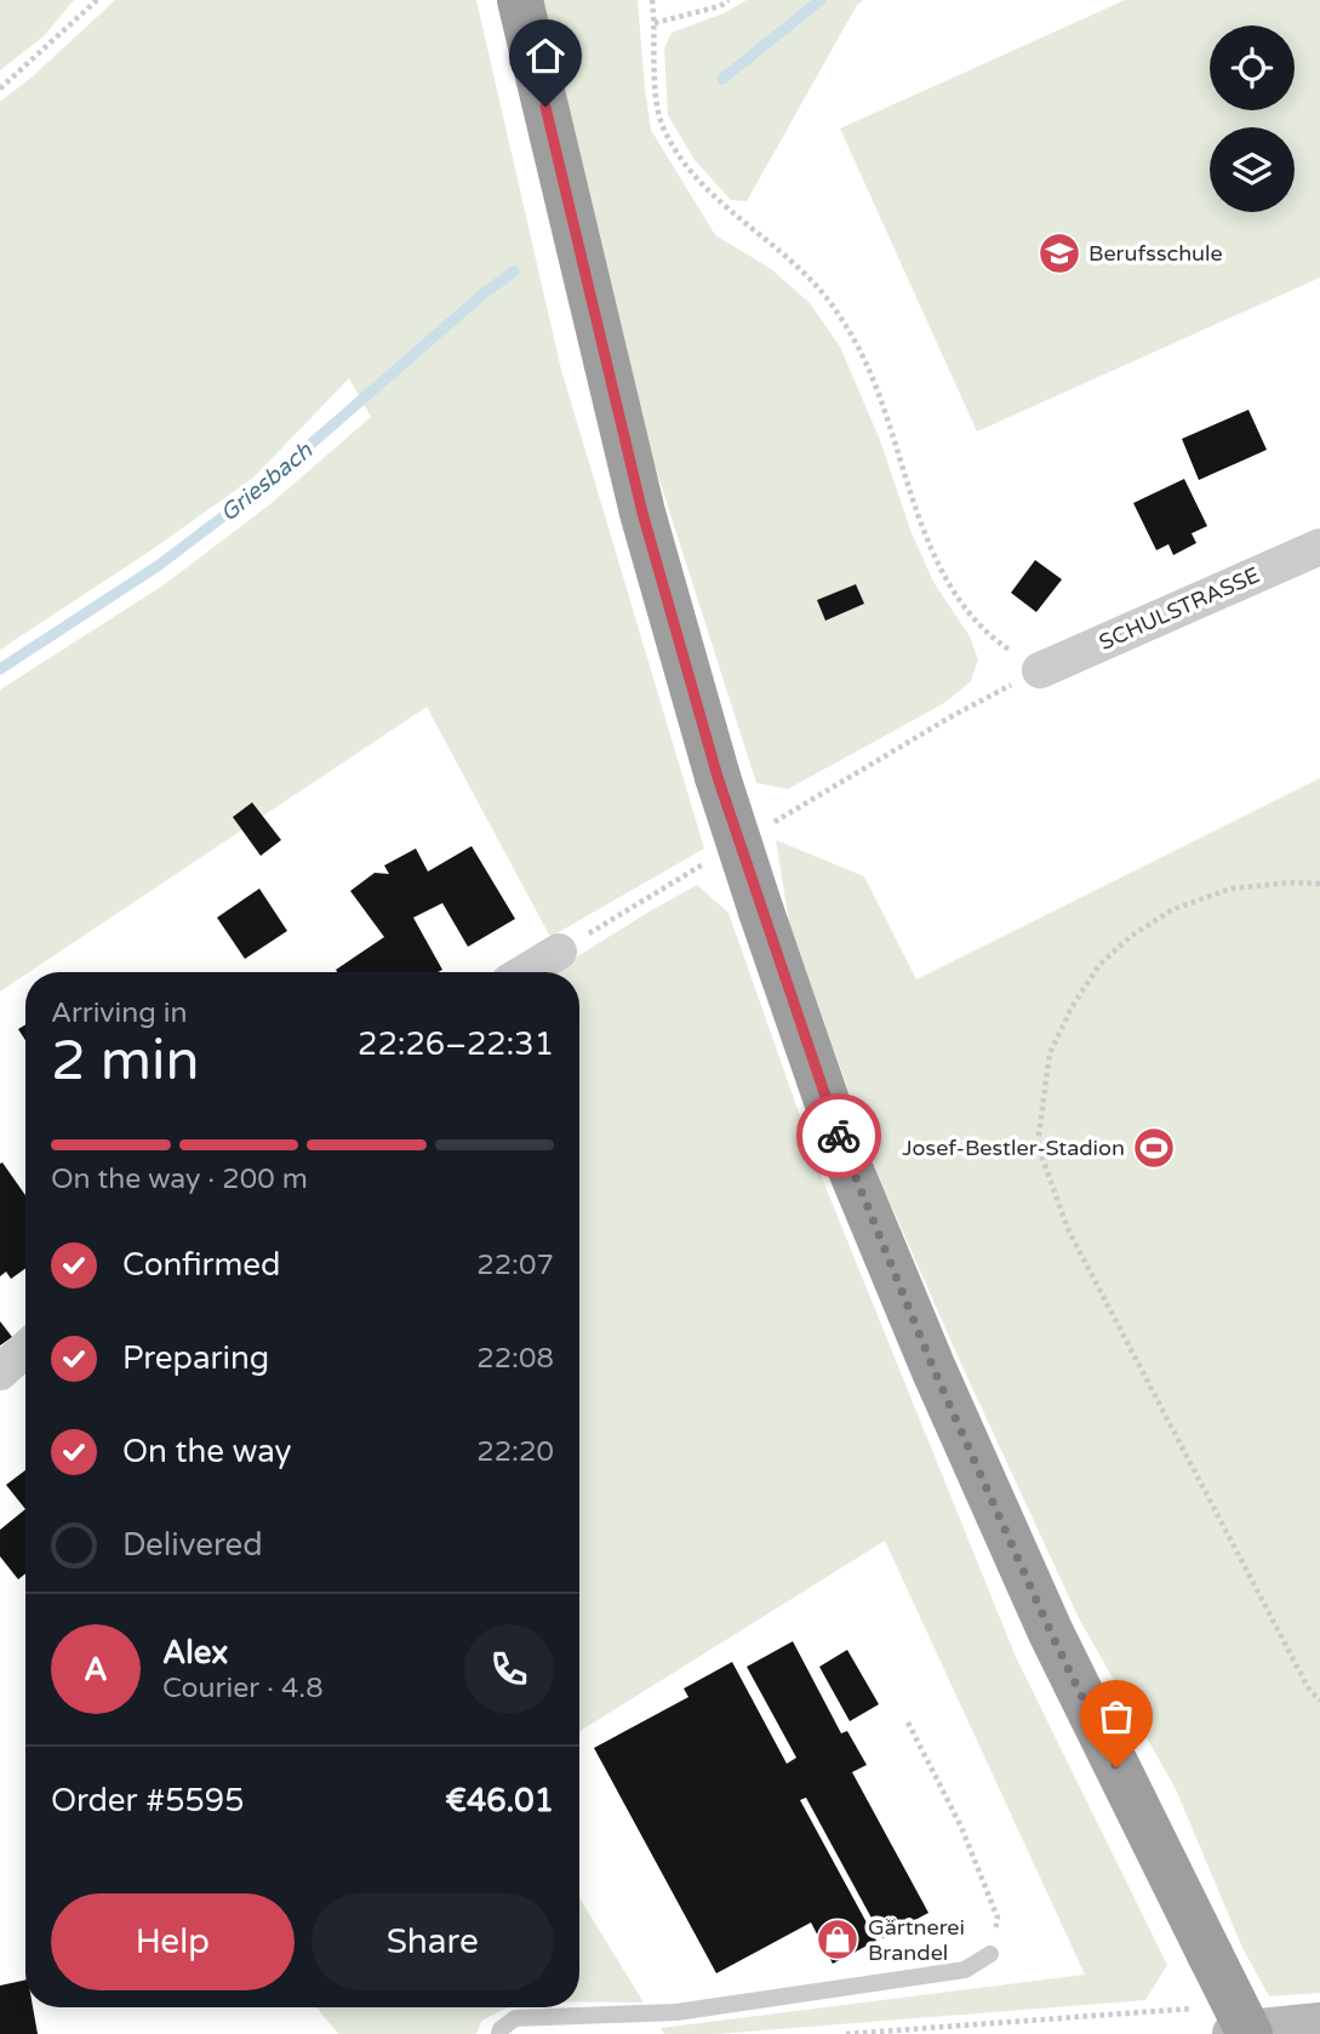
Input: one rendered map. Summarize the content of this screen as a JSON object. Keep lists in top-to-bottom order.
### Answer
{
  "streets": {
    "street": ["SCHULSTRASSE"]
  },
  "water": ["Griesbach"],
  "places": {
    "school or university": ["Berufsschule"],
    "sports": ["Josef-Bestler-Stadion"],
    "shop": ["Gärtnerei Brandel"]
  },
  "page": {
    "heading": ["2 min", "Arriving in", "22:26–22:31"],
    "panel": [
      "Alex",
      "Courier · 4.8",
      "Order #5595",
      "€46.01"
    ],
    "bar": "On the way · 200 m",
    "list": [
      ["Confirmed", "22:07"],
      ["Preparing", "22:08"],
      ["On the way", "22:20"],
      "Delivered"
    ],
    "round": "A",
    "buttons": ["Help", "Share"]
  }
}
